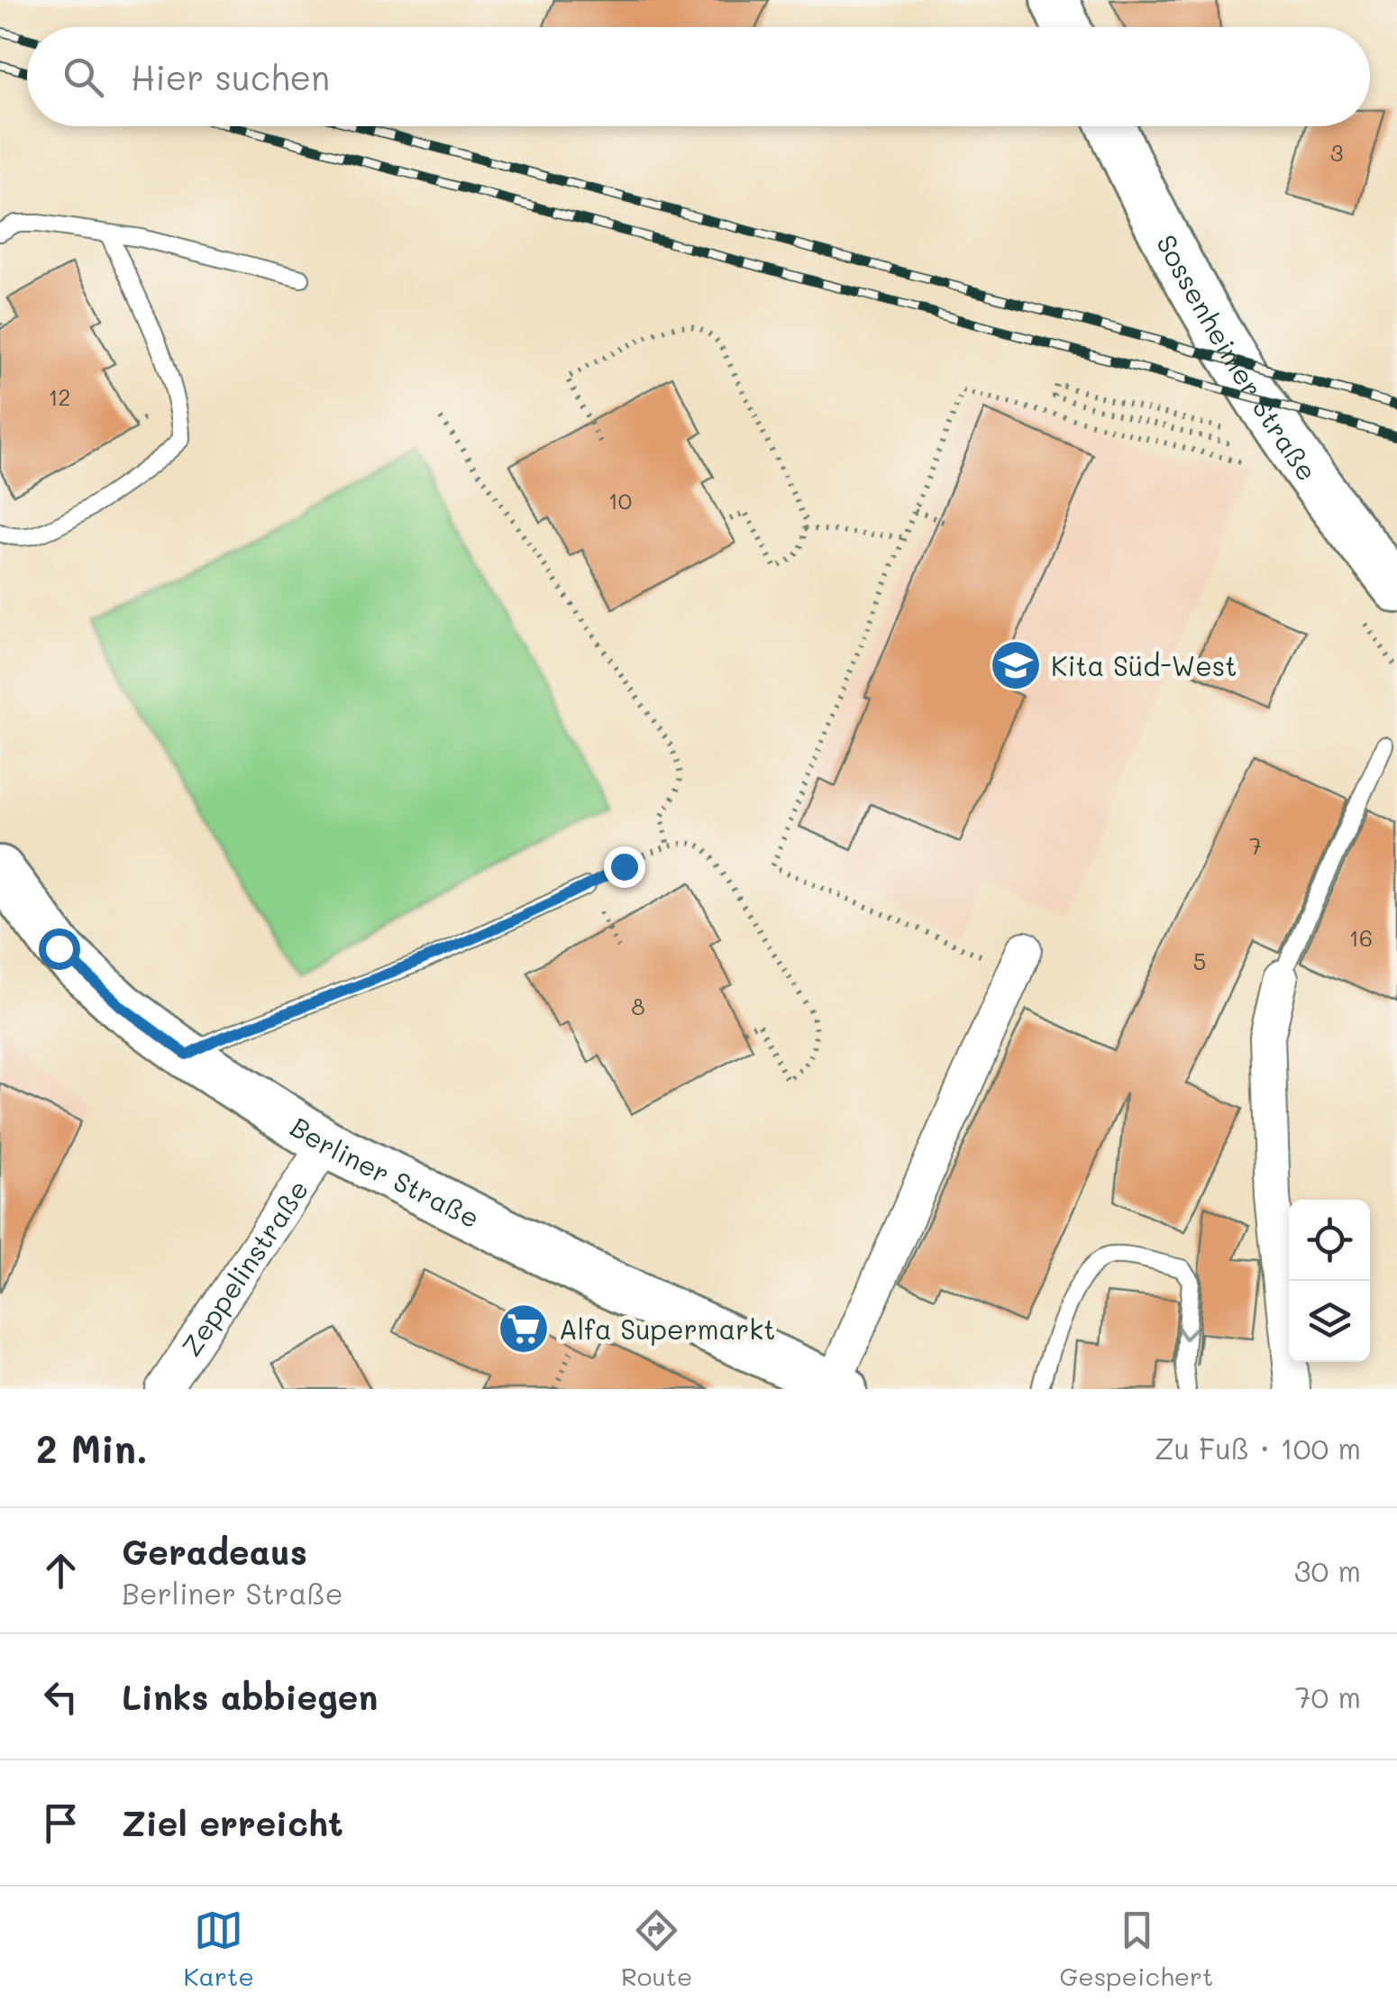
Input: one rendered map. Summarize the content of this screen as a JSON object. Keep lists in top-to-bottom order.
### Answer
{
  "streets": {
    "street": ["Sossenheimer Straße", "Berliner Straße", "Zeppelinstraße"]
  },
  "crossings": [
    ["Berliner Straße", "Zeppelinstraße"]
  ],
  "places": {
    "school or university": ["Kita Süd-West"],
    "supermarket": ["Alfa Supermarkt"]
  },
  "house_numbers": [
    "3",
    "12",
    "10",
    "7",
    "16",
    "5",
    "8"
  ],
  "page": {
    "search": "Hier suchen",
    "heading": ["2 Min.", "Zu Fuß · 100 m"],
    "list": [
      ["Geradeaus", "Berliner Straße", "30 m"],
      ["Links abbiegen", "70 m"],
      "Ziel erreicht"
    ],
    "nav": ["Karte", "Route", "Gespeichert"]
  }
}
